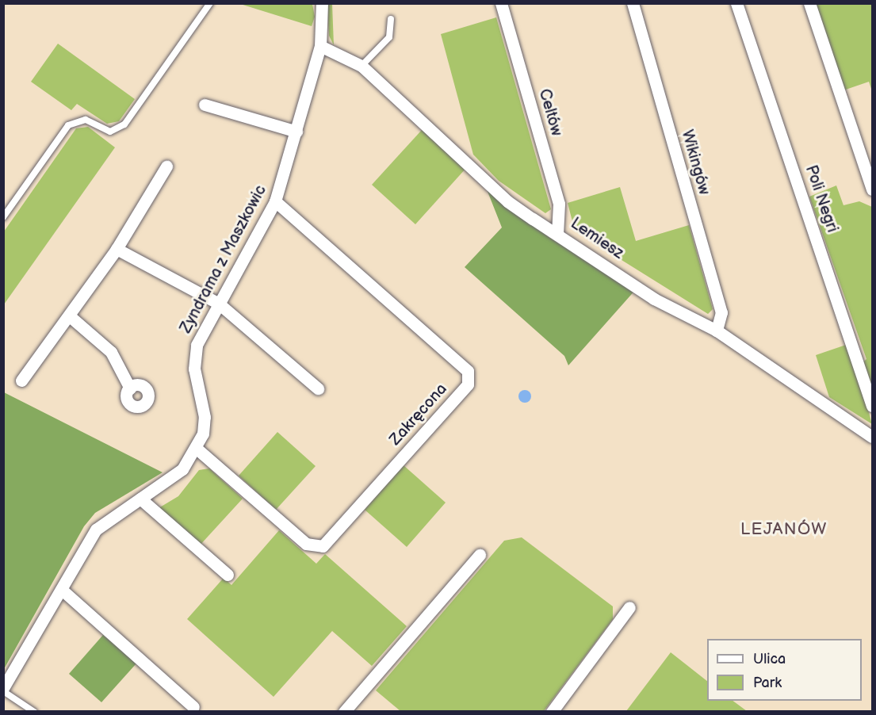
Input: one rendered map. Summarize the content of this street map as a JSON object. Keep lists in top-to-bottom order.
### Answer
{
  "streets": {
    "street": [
      "Celtów",
      "Wikingów",
      "Poli Negri",
      "Lemiesz",
      "Zyndrama z Maszkowic",
      "Zakręcona"
    ]
  },
  "crossings": [
    ["Celtów", "Lemiesz"],
    ["Wikingów", "Lemiesz"],
    ["Lemiesz", "Zyndrama z Maszkowic"],
    ["Zyndrama z Maszkowic", "Zakręcona"]
  ],
  "districts": ["LEJANÓW"],
  "legend": ["Ulica", "Park"]
}
